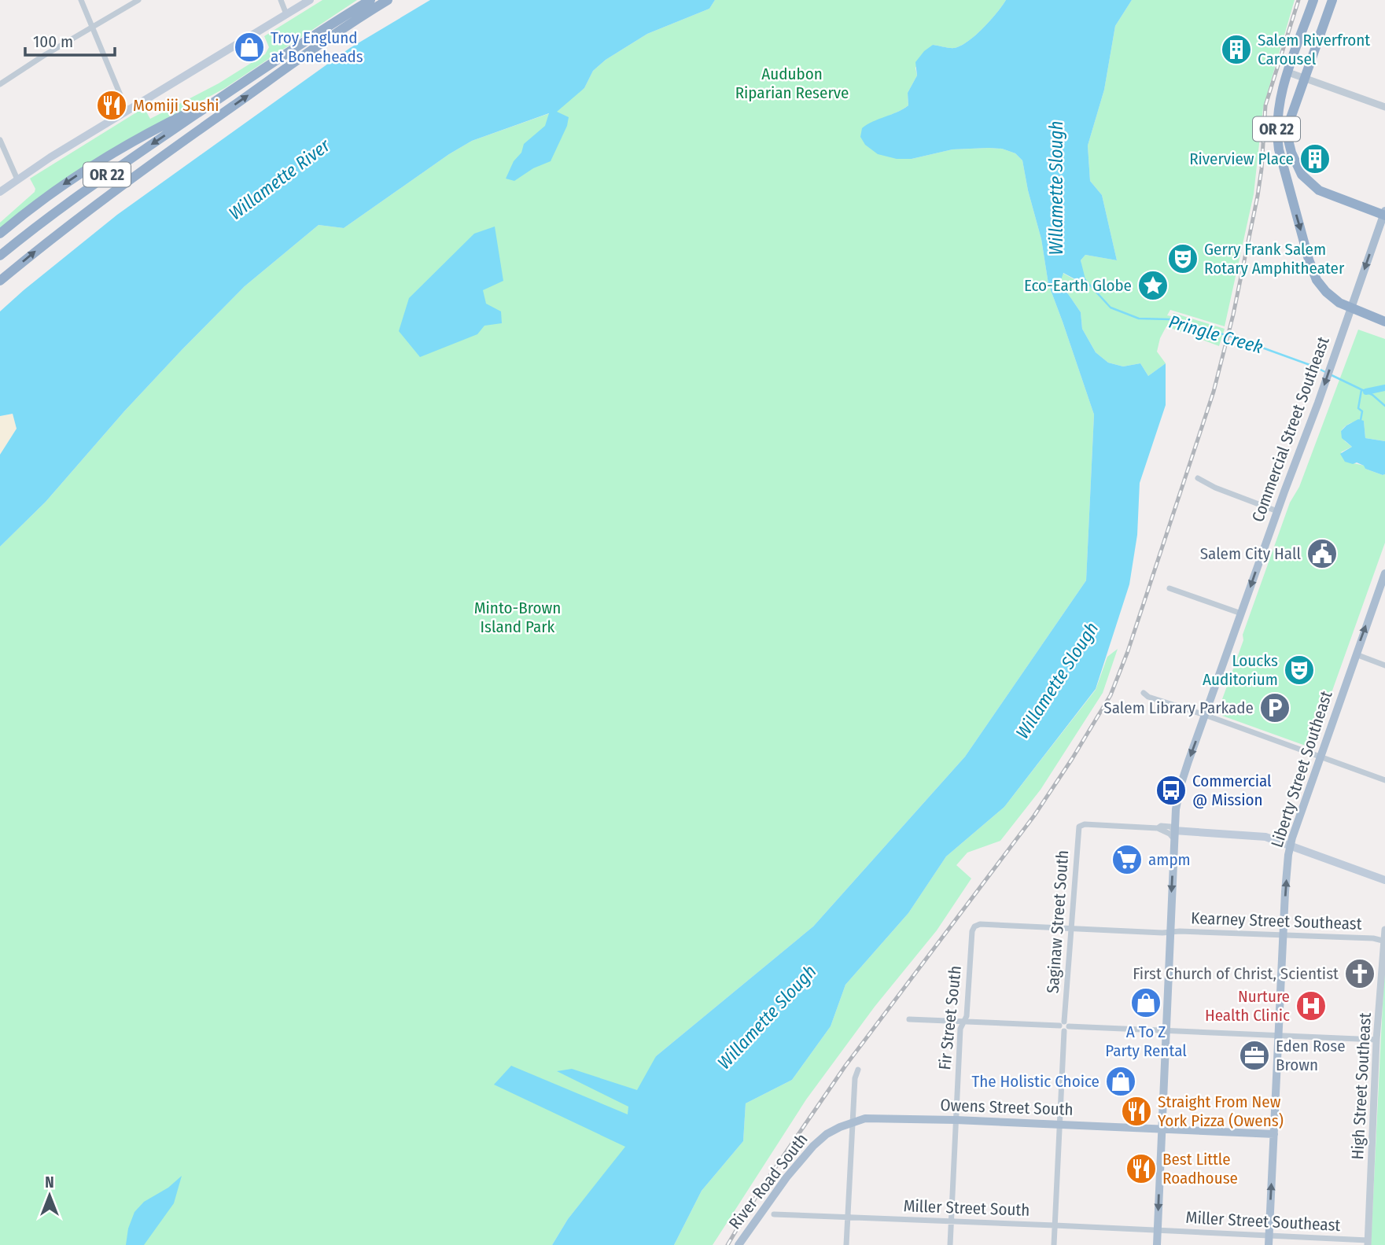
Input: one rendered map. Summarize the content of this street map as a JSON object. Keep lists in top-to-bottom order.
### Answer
{
  "streets": {
    "highway": ["OR 22"],
    "main road": [
      "Commercial Street Southeast",
      "Liberty Street Southeast",
      "Owens Street South",
      "River Road South"
    ],
    "street": [
      "Kearney Street Southeast",
      "Saginaw Street South",
      "Fir Street South",
      "High Street Southeast",
      "Miller Street South",
      "Miller Street Southeast"
    ]
  },
  "crossings": [
    ["OR 22", "Commercial Street Southeast"],
    ["Commercial Street Southeast", "Kearney Street Southeast"],
    ["Commercial Street Southeast", "Saginaw Street South"],
    ["Commercial Street Southeast", "Owens Street South"],
    ["Commercial Street Southeast", "Miller Street South"],
    ["Commercial Street Southeast", "Miller Street Southeast"],
    ["Liberty Street Southeast", "Kearney Street Southeast"],
    ["Liberty Street Southeast", "Owens Street South"],
    ["Liberty Street Southeast", "Miller Street Southeast"],
    ["Kearney Street Southeast", "Saginaw Street South"],
    ["Kearney Street Southeast", "Fir Street South"],
    ["Kearney Street Southeast", "High Street Southeast"],
    ["Saginaw Street South", "Owens Street South"],
    ["Saginaw Street South", "Miller Street South"],
    ["Fir Street South", "Owens Street South"],
    ["Fir Street South", "Miller Street South"],
    ["High Street Southeast", "Miller Street Southeast"],
    ["Owens Street South", "River Road South"],
    ["Miller Street South", "Miller Street Southeast"]
  ],
  "one_way": ["Commercial Street Southeast", "Liberty Street Southeast"],
  "water": ["Willamette River", "Willamette Slough", "Pringle Creek"],
  "parks": ["Audubon Riparian Reserve", "Minto-Brown Island Park"],
  "places": {
    "shop": ["Troy Englund at Boneheads", "A To Z Party Rental", "The Holistic Choice"],
    "building": ["Salem Riverfront Carousel", "Riverview Place"],
    "restaurant": ["Momiji Sushi", "Straight From New York Pizza (Owens)", "Best Little Roadhouse"],
    "theatre": ["Gerry Frank Salem Rotary Amphitheater", "Loucks Auditorium"],
    "place": ["Eco-Earth Globe"],
    "public building": ["Salem City Hall"],
    "parking": ["Salem Library Parkade"],
    "bus stop": ["Commercial @ Mission"],
    "supermarket": ["ampm"],
    "church": ["First Church of Christ, Scientist"],
    "hospital": ["Nurture Health Clinic"],
    "office": ["Eden Rose Brown"]
  },
  "scale_bar": "100 m",
  "north": "top"
}
